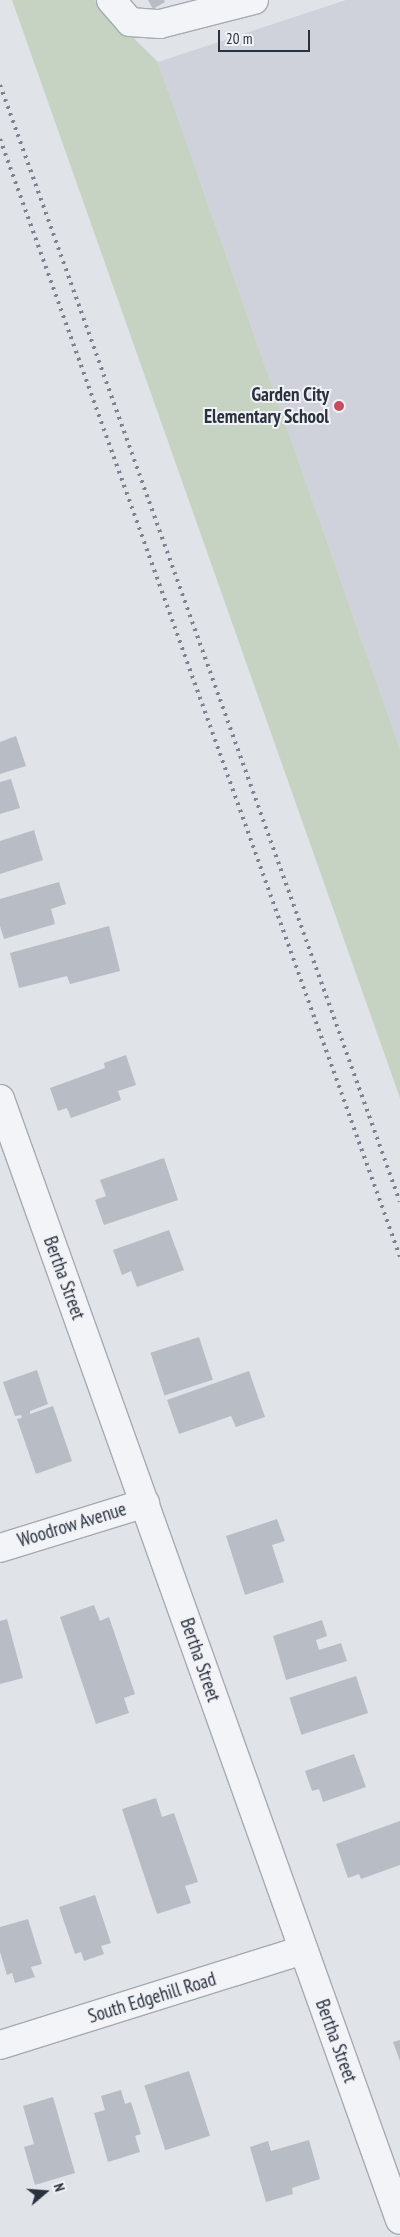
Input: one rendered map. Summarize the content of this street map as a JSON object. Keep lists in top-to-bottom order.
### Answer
{
  "streets": {
    "street": ["Bertha Street", "Woodrow Avenue", "South Edgehill Road"]
  },
  "crossings": [
    ["Bertha Street", "Woodrow Avenue"],
    ["Bertha Street", "South Edgehill Road"]
  ],
  "places": ["Garden City Elementary School"],
  "scale_bar": "20 m",
  "north": "right"
}
